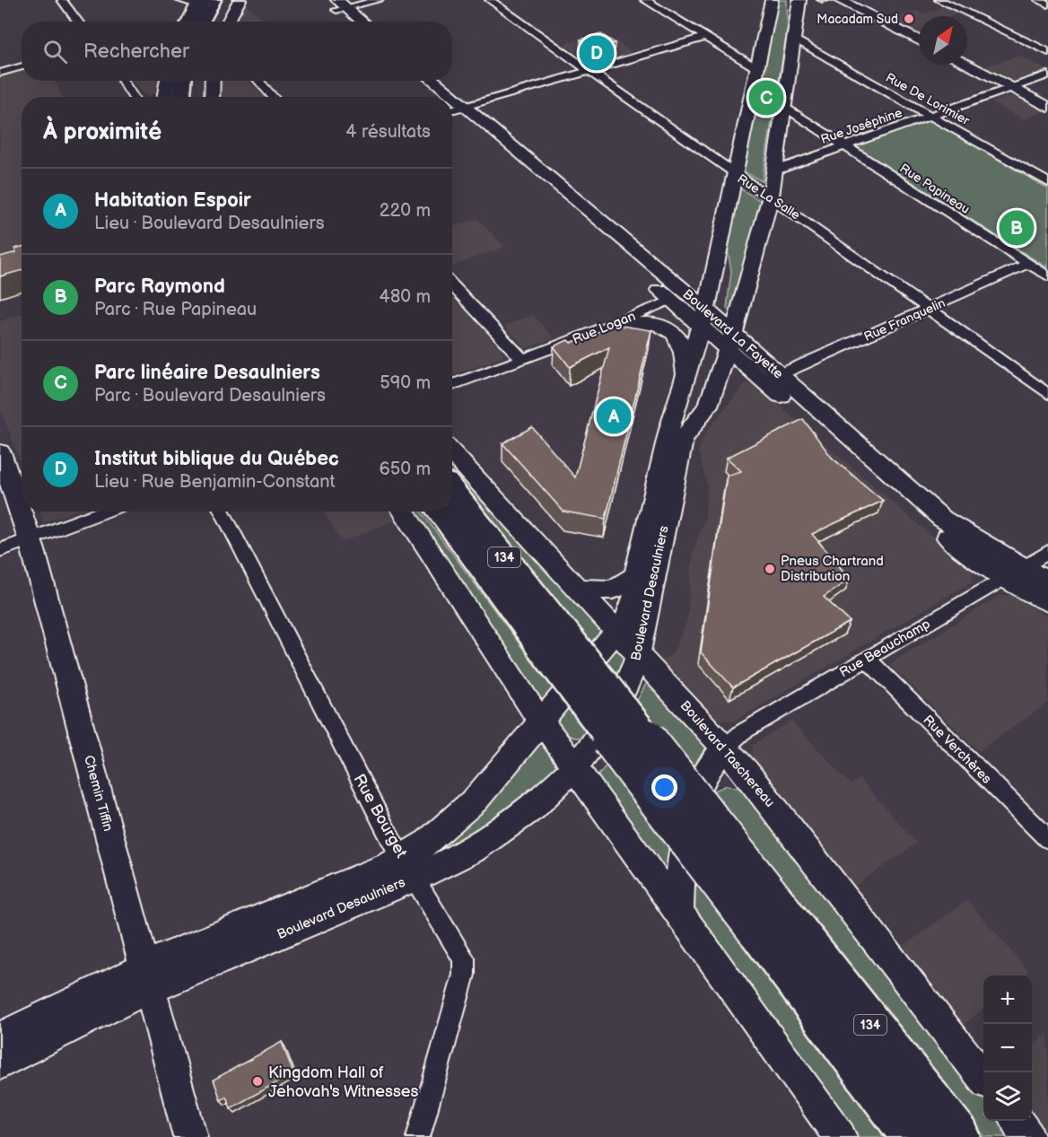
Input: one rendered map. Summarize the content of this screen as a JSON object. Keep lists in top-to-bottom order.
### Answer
{
  "streets": {
    "highway": ["134"],
    "street": [
      "Rue De Lorimier",
      "Rue Joséphine",
      "Rue Papineau",
      "Rue La Salle",
      "Rue Franquelin",
      "Rue Logan",
      "Boulevard La Fayette",
      "Boulevard Desaulniers",
      "Rue Beauchamp",
      "Rue Verchères",
      "Boulevard Taschereau",
      "Chemin Tiffin",
      "Rue Bourget"
    ]
  },
  "crossings": [
    ["Rue De Lorimier", "Rue Joséphine"],
    ["Rue De Lorimier", "Boulevard Desaulniers"],
    ["Rue Joséphine", "Rue Papineau"],
    ["Rue Joséphine", "Boulevard Desaulniers"],
    ["Rue Papineau", "Rue Franquelin"],
    ["Rue Papineau", "Boulevard Desaulniers"],
    ["Rue La Salle", "Rue Franquelin"],
    ["Rue La Salle", "Boulevard Desaulniers"],
    ["Rue Franquelin", "Boulevard La Fayette"],
    ["Rue Logan", "Boulevard La Fayette"],
    ["Boulevard La Fayette", "Boulevard Desaulniers"],
    ["Boulevard La Fayette", "Rue Beauchamp"],
    ["Boulevard Desaulniers", "Boulevard Taschereau"],
    ["Boulevard Desaulniers", "Chemin Tiffin"],
    ["Boulevard Desaulniers", "Rue Bourget"],
    ["Rue Beauchamp", "Rue Verchères"],
    ["Rue Beauchamp", "Boulevard Taschereau"]
  ],
  "places": ["Macadam Sud", "Pneus Chartrand Distribution", "Kingdom Hall of Jehovah's Witnesses"],
  "north": "top right",
  "page": {
    "search": "Rechercher",
    "pins": [
      "D",
      "C",
      "B",
      "A"
    ],
    "heading": ["À proximité", "4 résultats"],
    "list": [
      {
        "mark": "A",
        "name": "Habitation Espoir",
        "note": "Lieu · Boulevard Desaulniers",
        "value": "220 m"
      },
      {
        "mark": "B",
        "name": "Parc Raymond",
        "note": "Parc · Rue Papineau",
        "value": "480 m"
      },
      {
        "mark": "C",
        "name": "Parc linéaire Desaulniers",
        "note": "Parc · Boulevard Desaulniers",
        "value": "590 m"
      },
      {
        "mark": "D",
        "name": "Institut biblique du Québec",
        "note": "Lieu · Rue Benjamin-Constant",
        "value": "650 m"
      }
    ],
    "map_buttons": ["+", "−"]
  }
}
